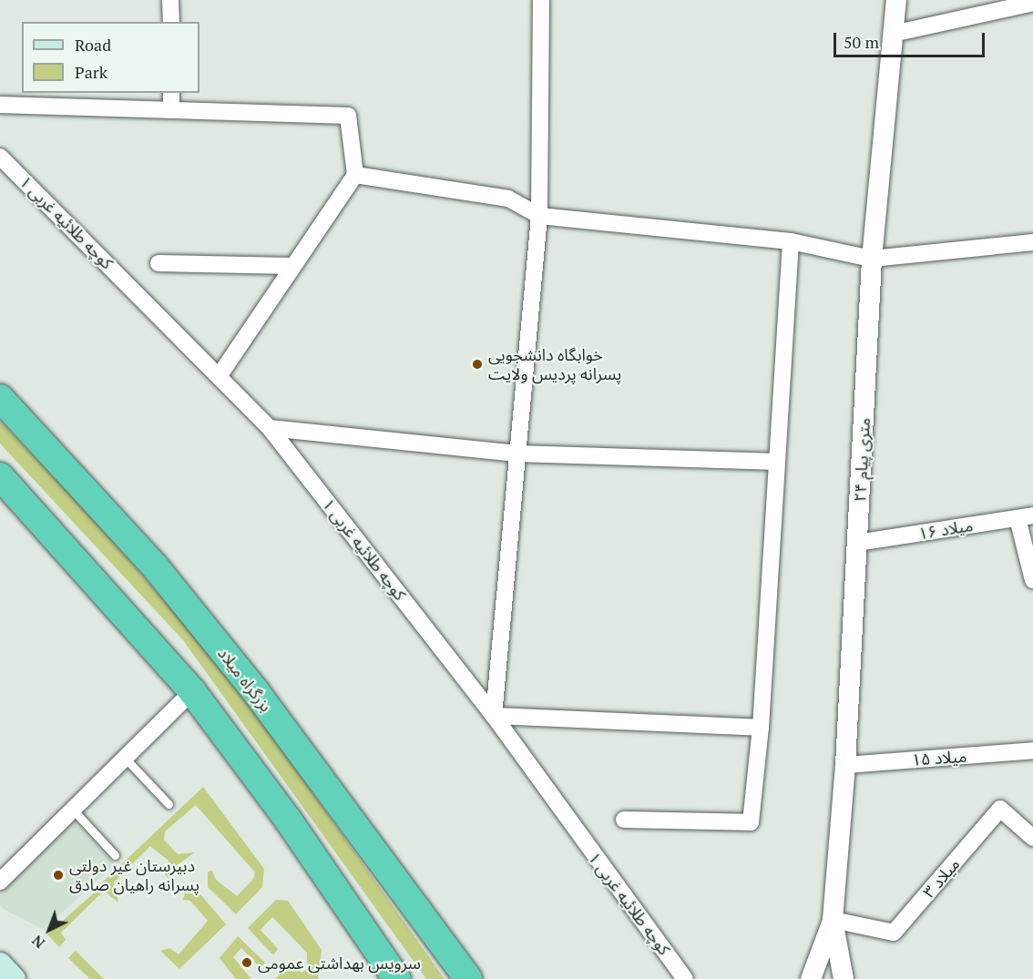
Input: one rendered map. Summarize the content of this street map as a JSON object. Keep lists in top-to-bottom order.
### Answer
{
  "streets": {
    "highway": ["بزرگراه میلاد"],
    "street": [
      "کوچه طلائیه غربی ۱",
      "۲۴ متری پیام",
      "میلاد ۱۶",
      "میلاد ۱۵",
      "میلاد ۳"
    ]
  },
  "crossings": [
    ["۲۴ متری پیام", "میلاد ۱۶"],
    ["۲۴ متری پیام", "میلاد ۱۵"],
    ["۲۴ متری پیام", "میلاد ۳"]
  ],
  "places": ["خوابگاه دانشجویی پسرانه پردیس ولایت", "دبیرستان غیر دولتی پسرانه راهیان صادق", "سرویس بهداشتی عمومی"],
  "legend": ["Road", "Park"],
  "scale_bar": "50 m",
  "north": "bottom left"
}
